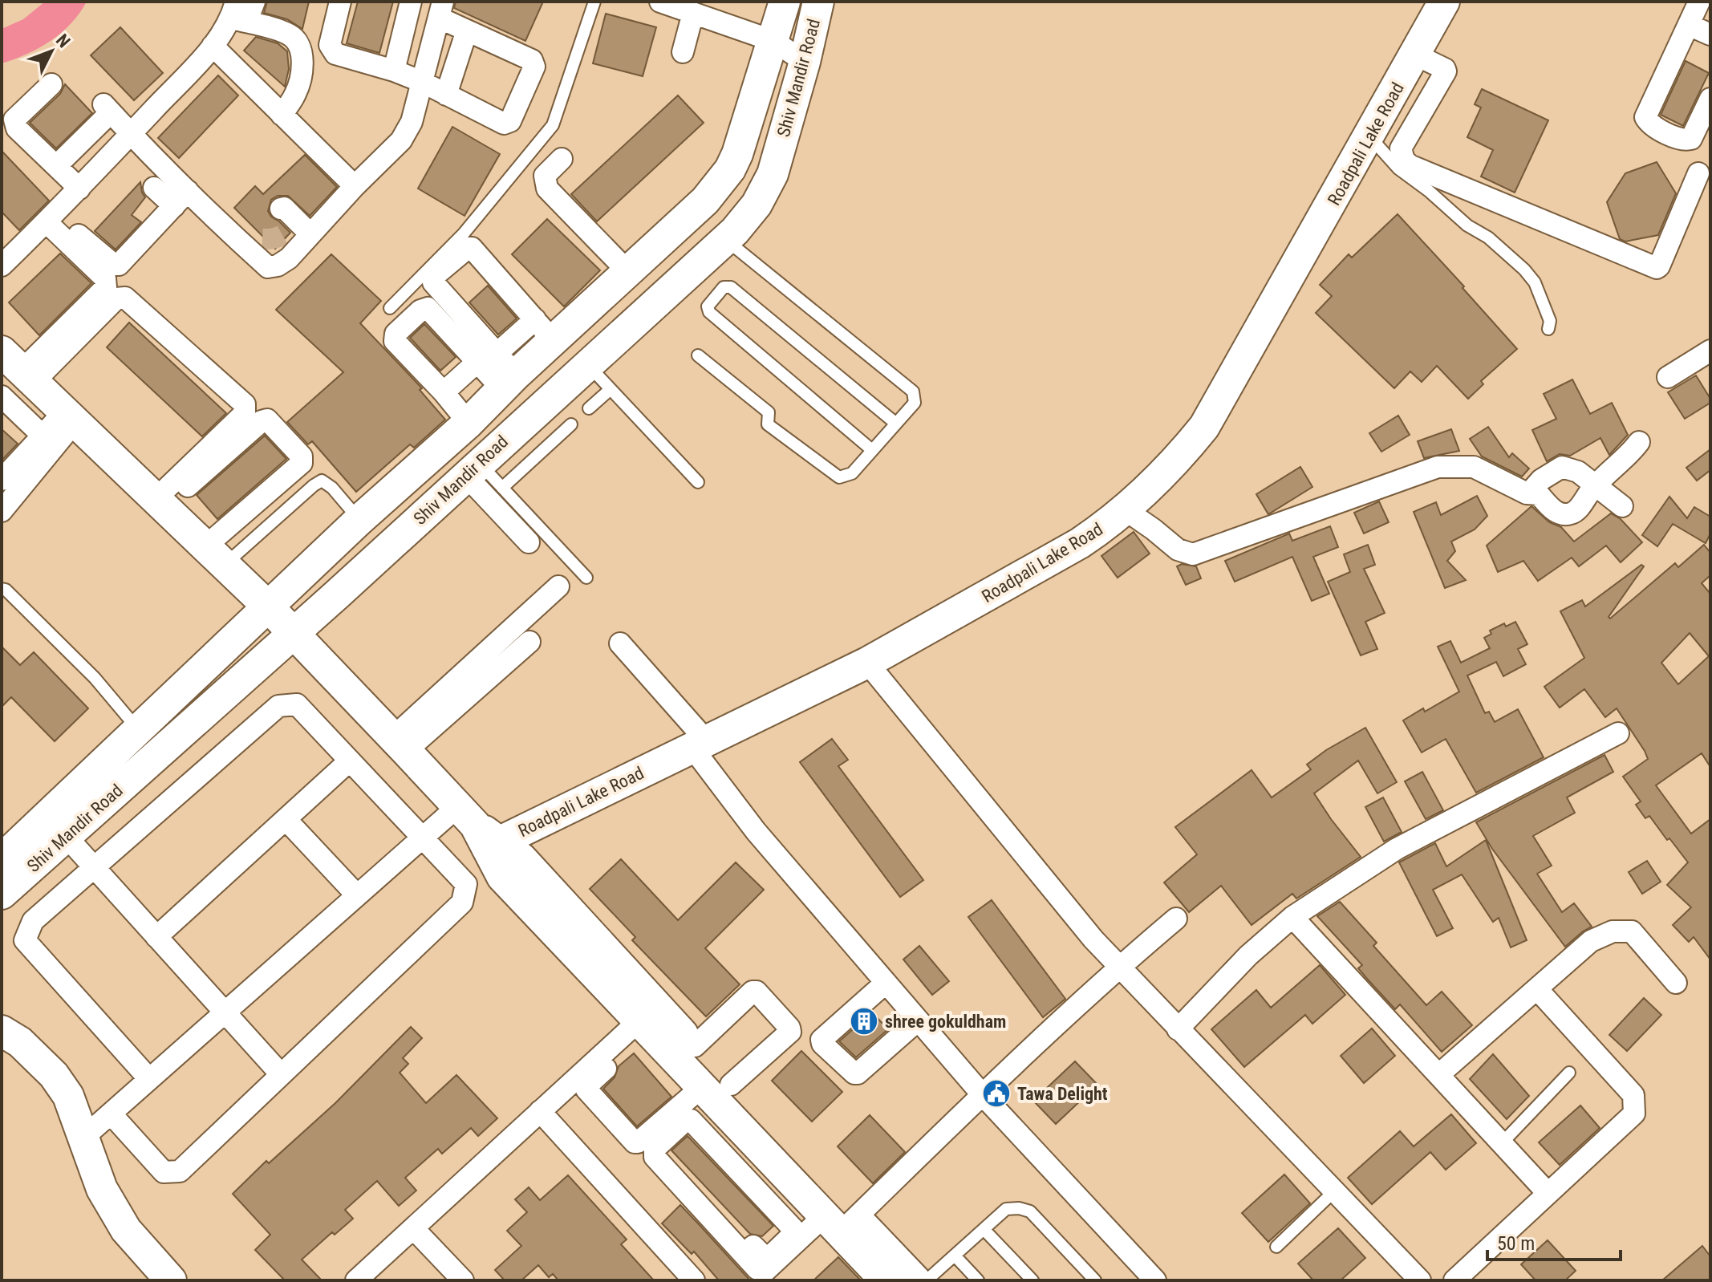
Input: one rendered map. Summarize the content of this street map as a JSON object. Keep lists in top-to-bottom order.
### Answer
{
  "streets": {
    "street": ["Shiv Mandir Road", "Roadpali Lake Road"]
  },
  "places": {
    "building": ["shree gokuldham"],
    "public building": ["Tawa Delight"]
  },
  "scale_bar": "50 m",
  "north": "top right"
}
